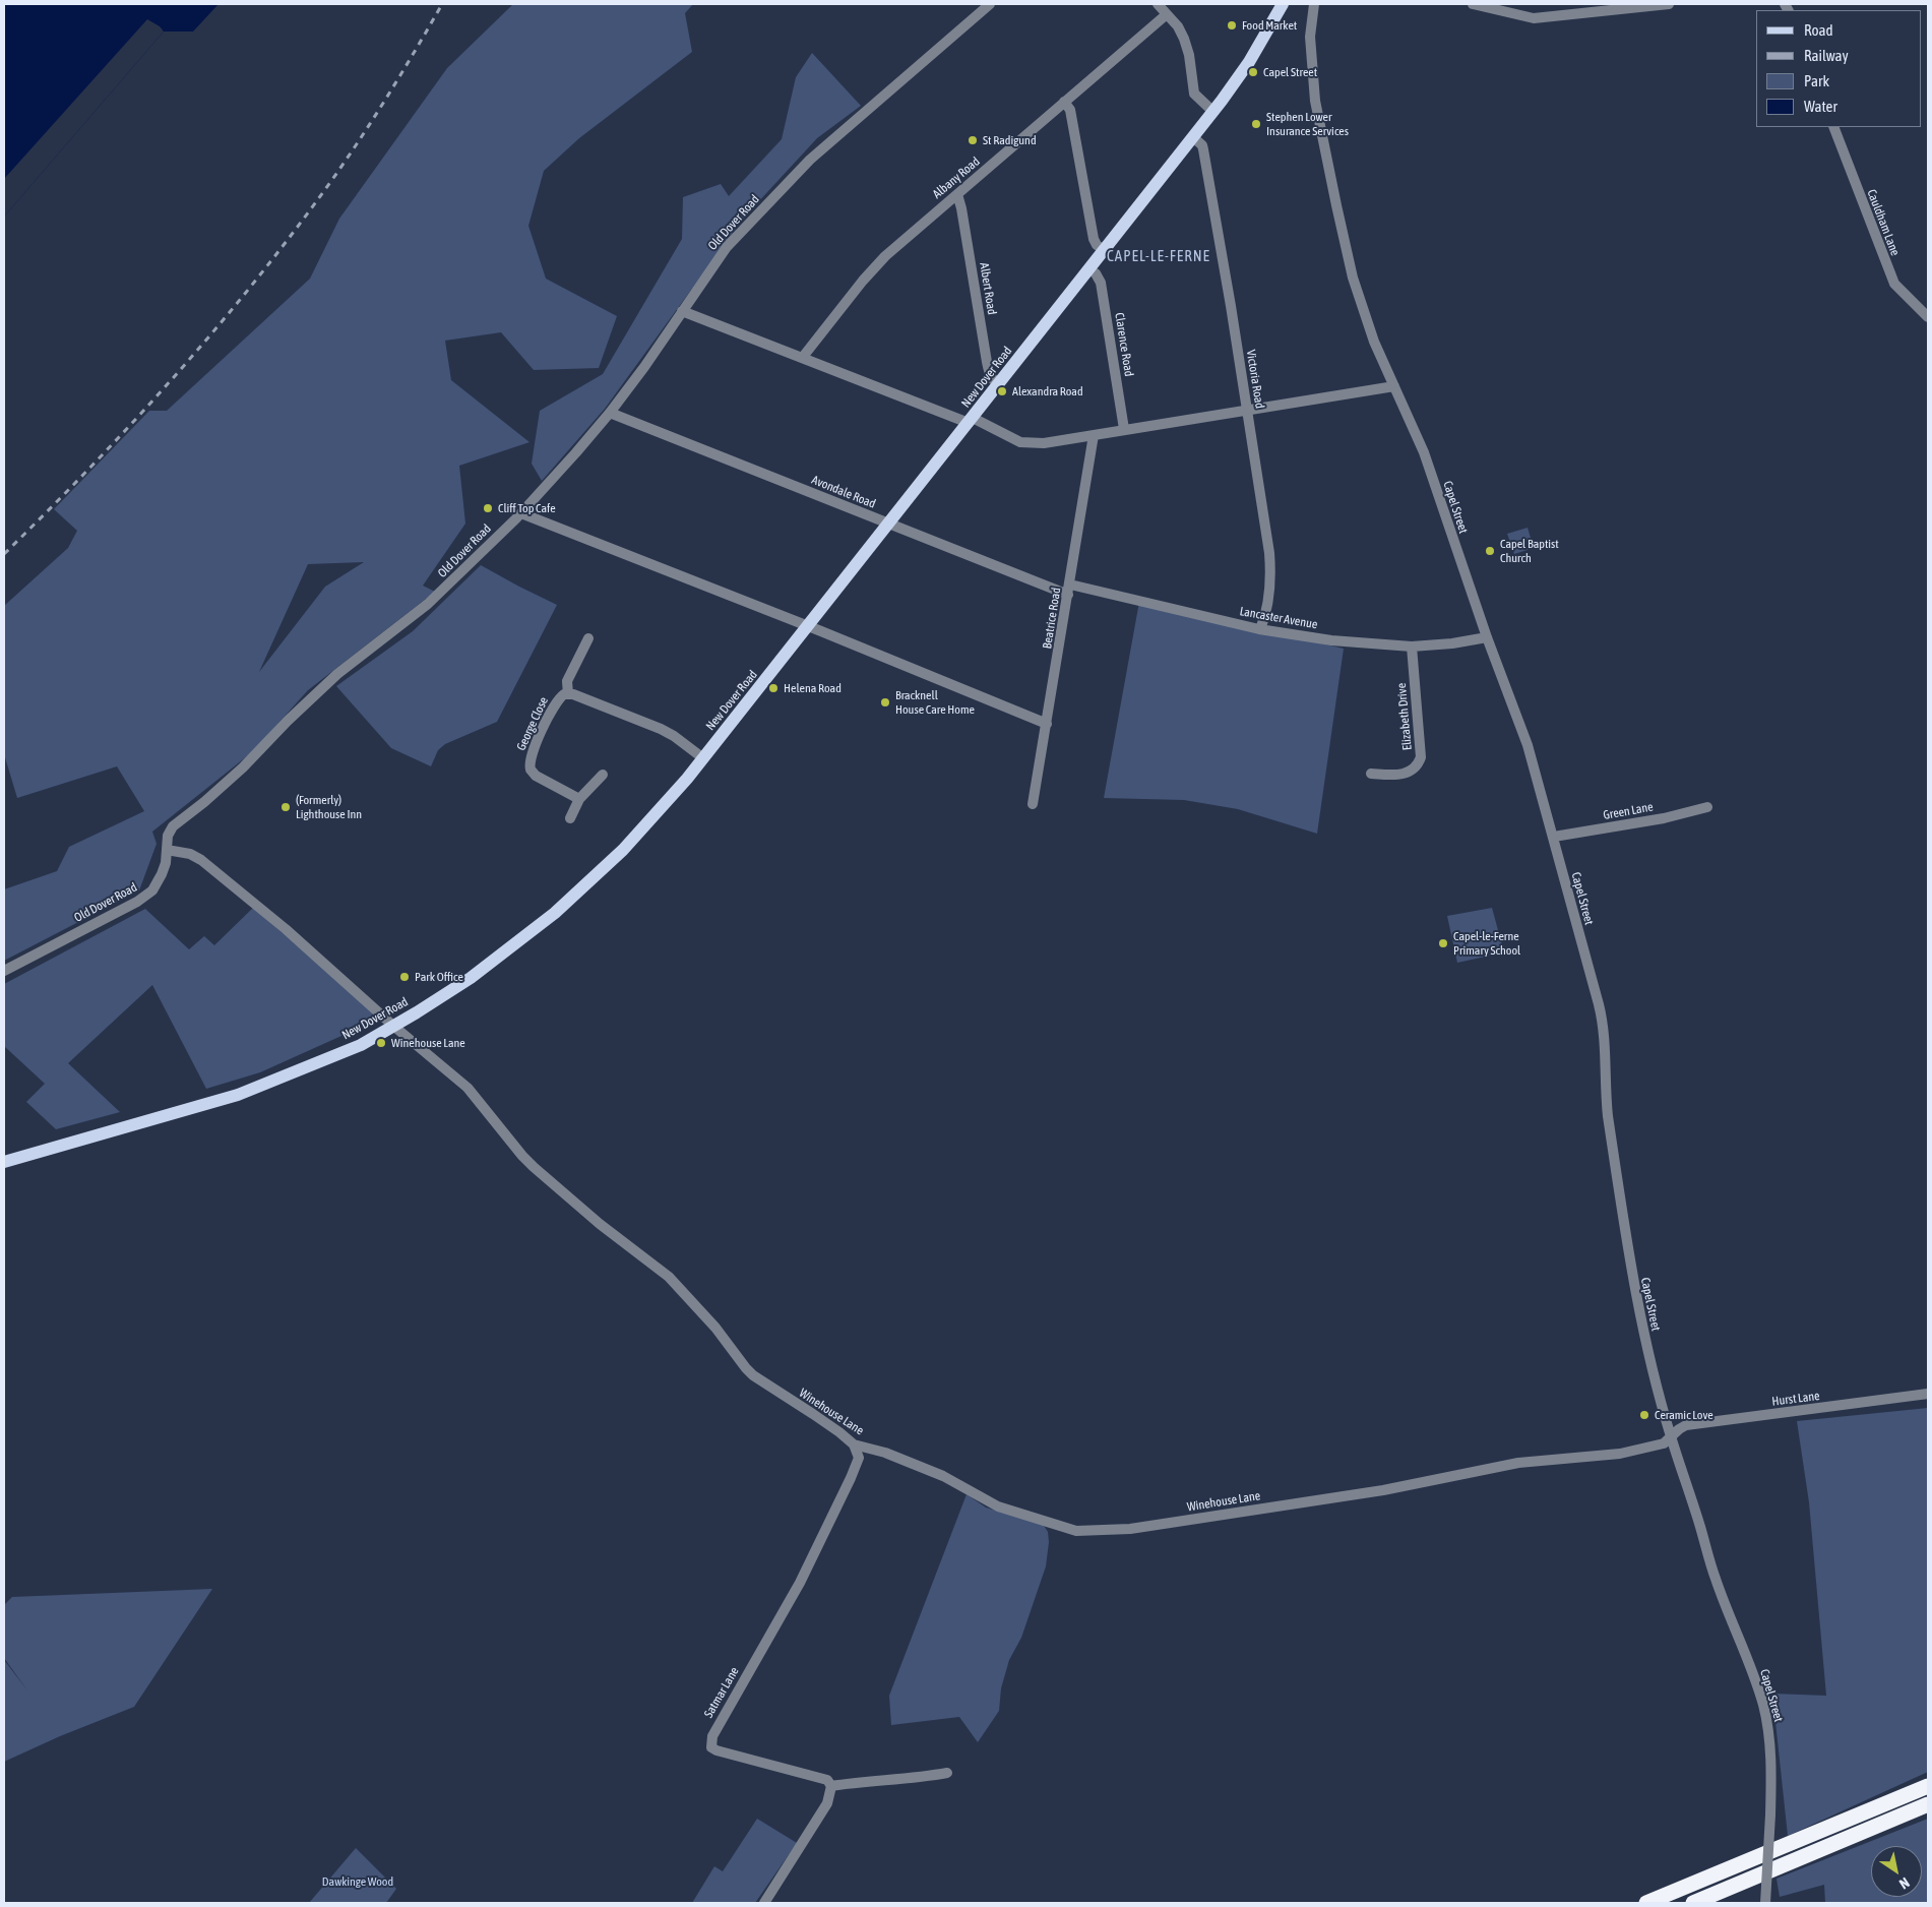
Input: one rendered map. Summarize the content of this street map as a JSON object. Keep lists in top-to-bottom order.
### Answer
{
  "streets": {
    "main road": ["New Dover Road"],
    "street": [
      "Albany Road",
      "Old Dover Road",
      "Cauldham Lane",
      "Albert Road",
      "Clarence Road",
      "Victoria Road",
      "Avondale Road",
      "Capel Street",
      "Beatrice Road",
      "Lancaster Avenue",
      "Elizabeth Drive",
      "George Close",
      "Green Lane",
      "Hurst Lane",
      "Winehouse Lane",
      "Satmar Lane"
    ]
  },
  "crossings": [
    ["Albany Road", "Albert Road"],
    ["Old Dover Road", "Avondale Road"],
    ["Old Dover Road", "Winehouse Lane"],
    ["Albert Road", "New Dover Road"],
    ["Clarence Road", "New Dover Road"],
    ["New Dover Road", "Victoria Road"],
    ["New Dover Road", "Avondale Road"],
    ["New Dover Road", "George Close"],
    ["New Dover Road", "Winehouse Lane"],
    ["Victoria Road", "Lancaster Avenue"],
    ["Avondale Road", "Beatrice Road"],
    ["Avondale Road", "Lancaster Avenue"],
    ["Capel Street", "Lancaster Avenue"],
    ["Capel Street", "Green Lane"],
    ["Capel Street", "Hurst Lane"],
    ["Capel Street", "Winehouse Lane"],
    ["Beatrice Road", "Lancaster Avenue"],
    ["Lancaster Avenue", "Elizabeth Drive"],
    ["Hurst Lane", "Winehouse Lane"],
    ["Winehouse Lane", "Satmar Lane"]
  ],
  "districts": ["CAPEL-LE-FERNE"],
  "parks": ["Dawkinge Wood"],
  "places": [
    "Food Market",
    "Capel Street",
    "Stephen Lower Insurance Services",
    "St Radigund",
    "Alexandra Road",
    "Cliff Top Cafe",
    "Capel Baptist Church",
    "Helena Road",
    "Bracknell House Care Home",
    "(Formerly) Lighthouse Inn",
    "Capel-le-Ferne Primary School",
    "Park Office",
    "Winehouse Lane",
    "Ceramic Love"
  ],
  "legend": [
    "Road",
    "Railway",
    "Park",
    "Water"
  ],
  "north": "bottom right"
}
